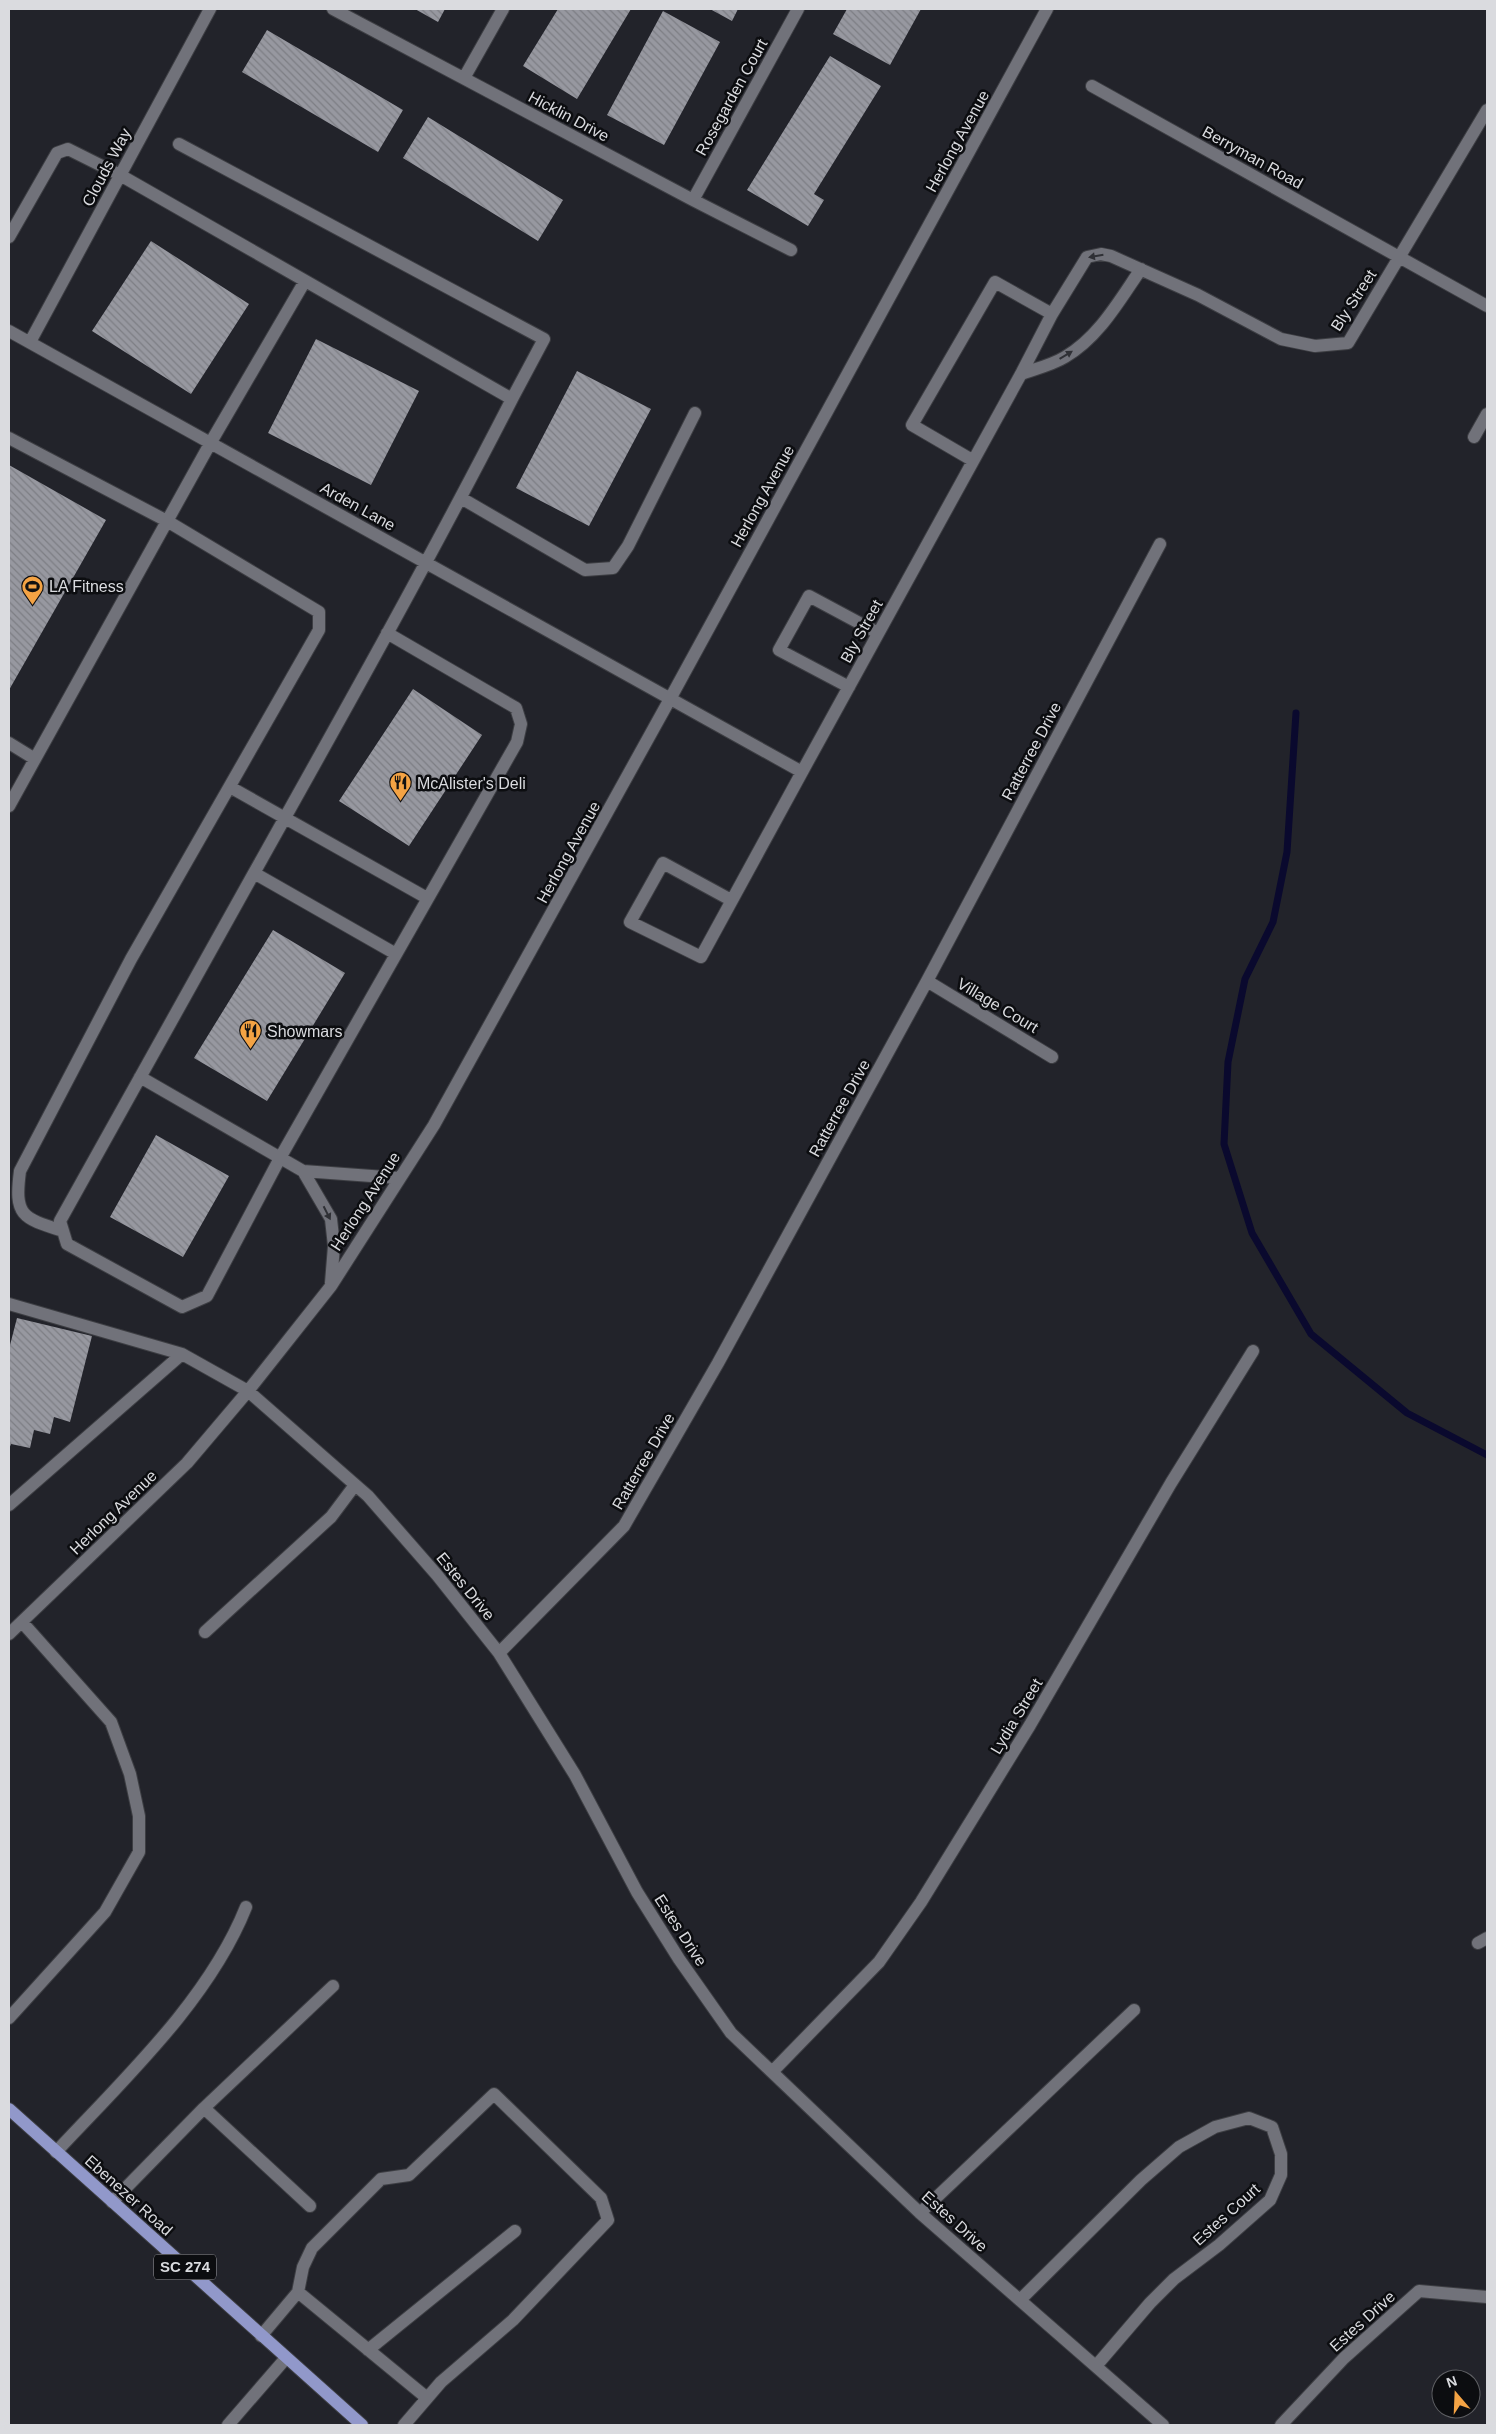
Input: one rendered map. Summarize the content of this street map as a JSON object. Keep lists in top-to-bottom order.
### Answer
{
  "streets": {
    "main road": ["Ebenezer Road", "SC 274"],
    "street": [
      "Rosegarden Court",
      "Hicklin Drive",
      "Herlong Avenue",
      "Berryman Road",
      "Clouds Way",
      "Bly Street",
      "Arden Lane",
      "Ratterree Drive",
      "Village Court",
      "Estes Drive",
      "Lydia Street",
      "Estes Court"
    ]
  },
  "crossings": [
    ["Rosegarden Court", "Hicklin Drive"],
    ["Herlong Avenue", "Arden Lane"],
    ["Herlong Avenue", "Estes Drive"],
    ["Berryman Road", "Bly Street"],
    ["Clouds Way", "Arden Lane"],
    ["Ratterree Drive", "Village Court"],
    ["Ratterree Drive", "Estes Drive"],
    ["Estes Drive", "Lydia Street"],
    ["Estes Drive", "Estes Court"]
  ],
  "places": {
    "sports": ["LA Fitness"],
    "restaurant": ["McAlister's Deli", "Showmars"]
  },
  "north": "top"
}
